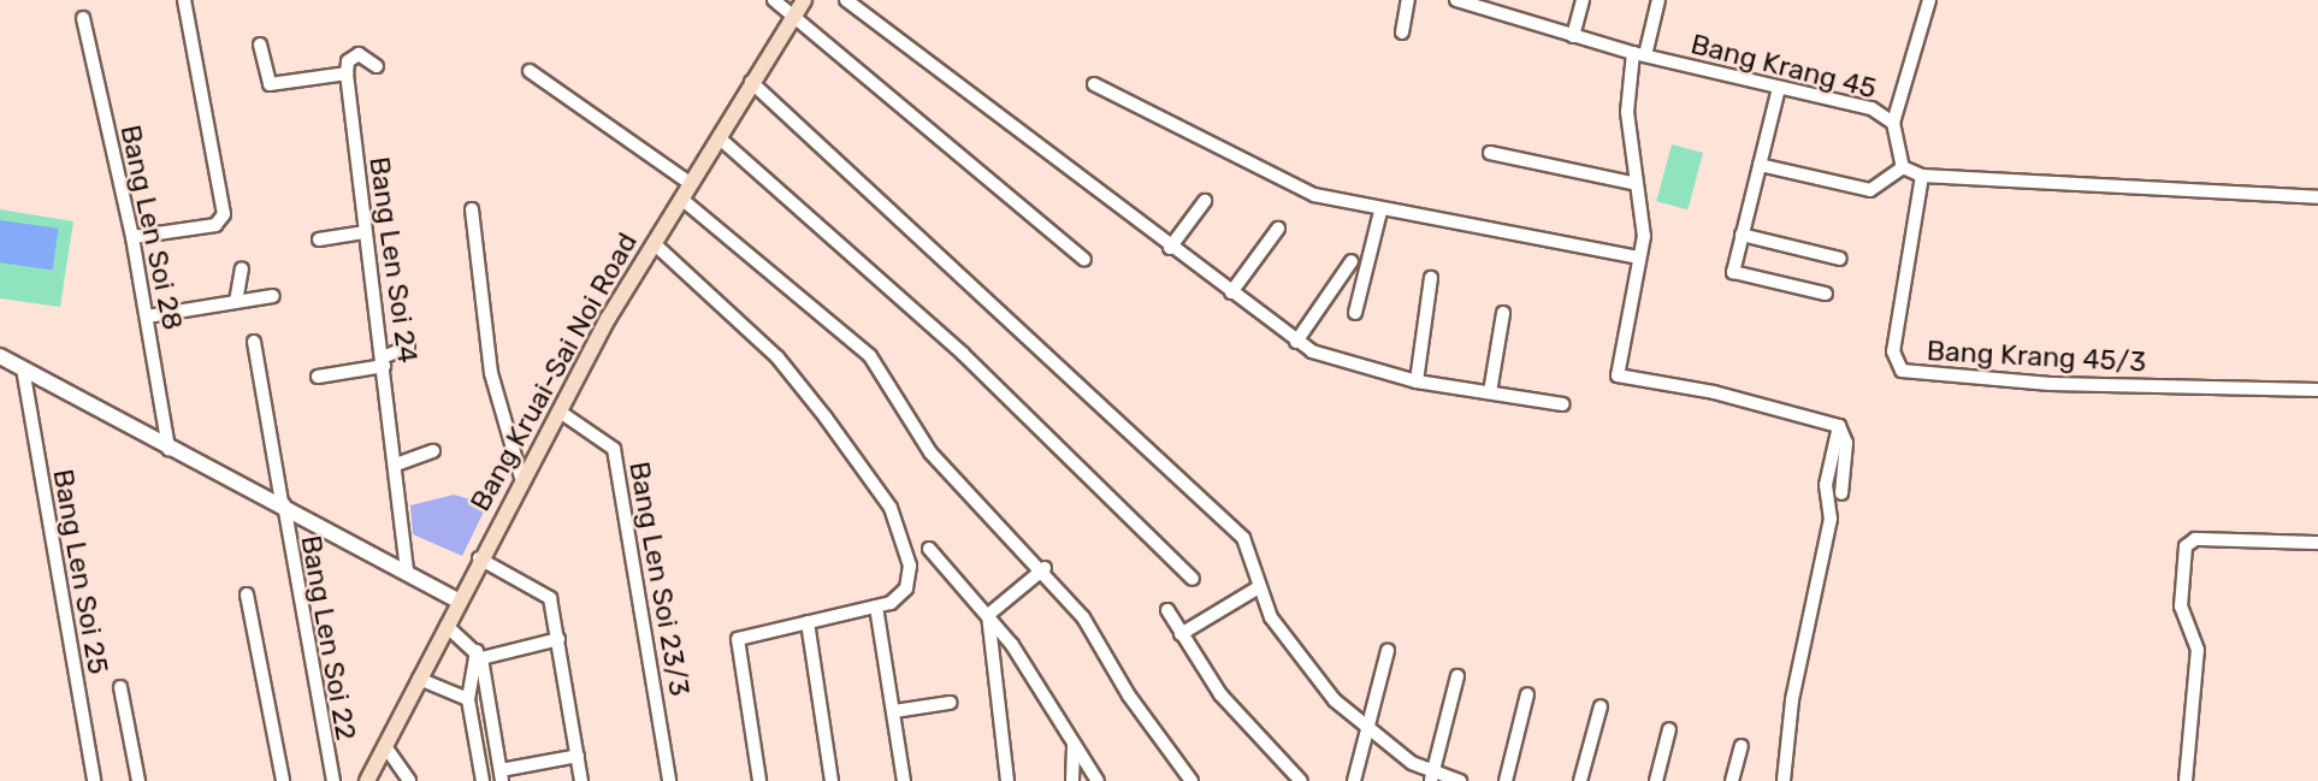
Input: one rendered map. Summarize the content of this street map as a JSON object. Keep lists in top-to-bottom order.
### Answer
{
  "streets": {
    "main road": ["Bang Kruai-Sai Noi Road"],
    "street": [
      "Bang Krang 45",
      "Bang Len Soi 28",
      "Bang Len Soi 24",
      "Bang Krang 45/3",
      "Bang Len Soi 25",
      "Bang Len Soi 23/3",
      "Bang Len Soi 22"
    ]
  },
  "crossings": [
    ["Bang Kruai-Sai Noi Road", "Bang Len Soi 23/3"]
  ]
}
